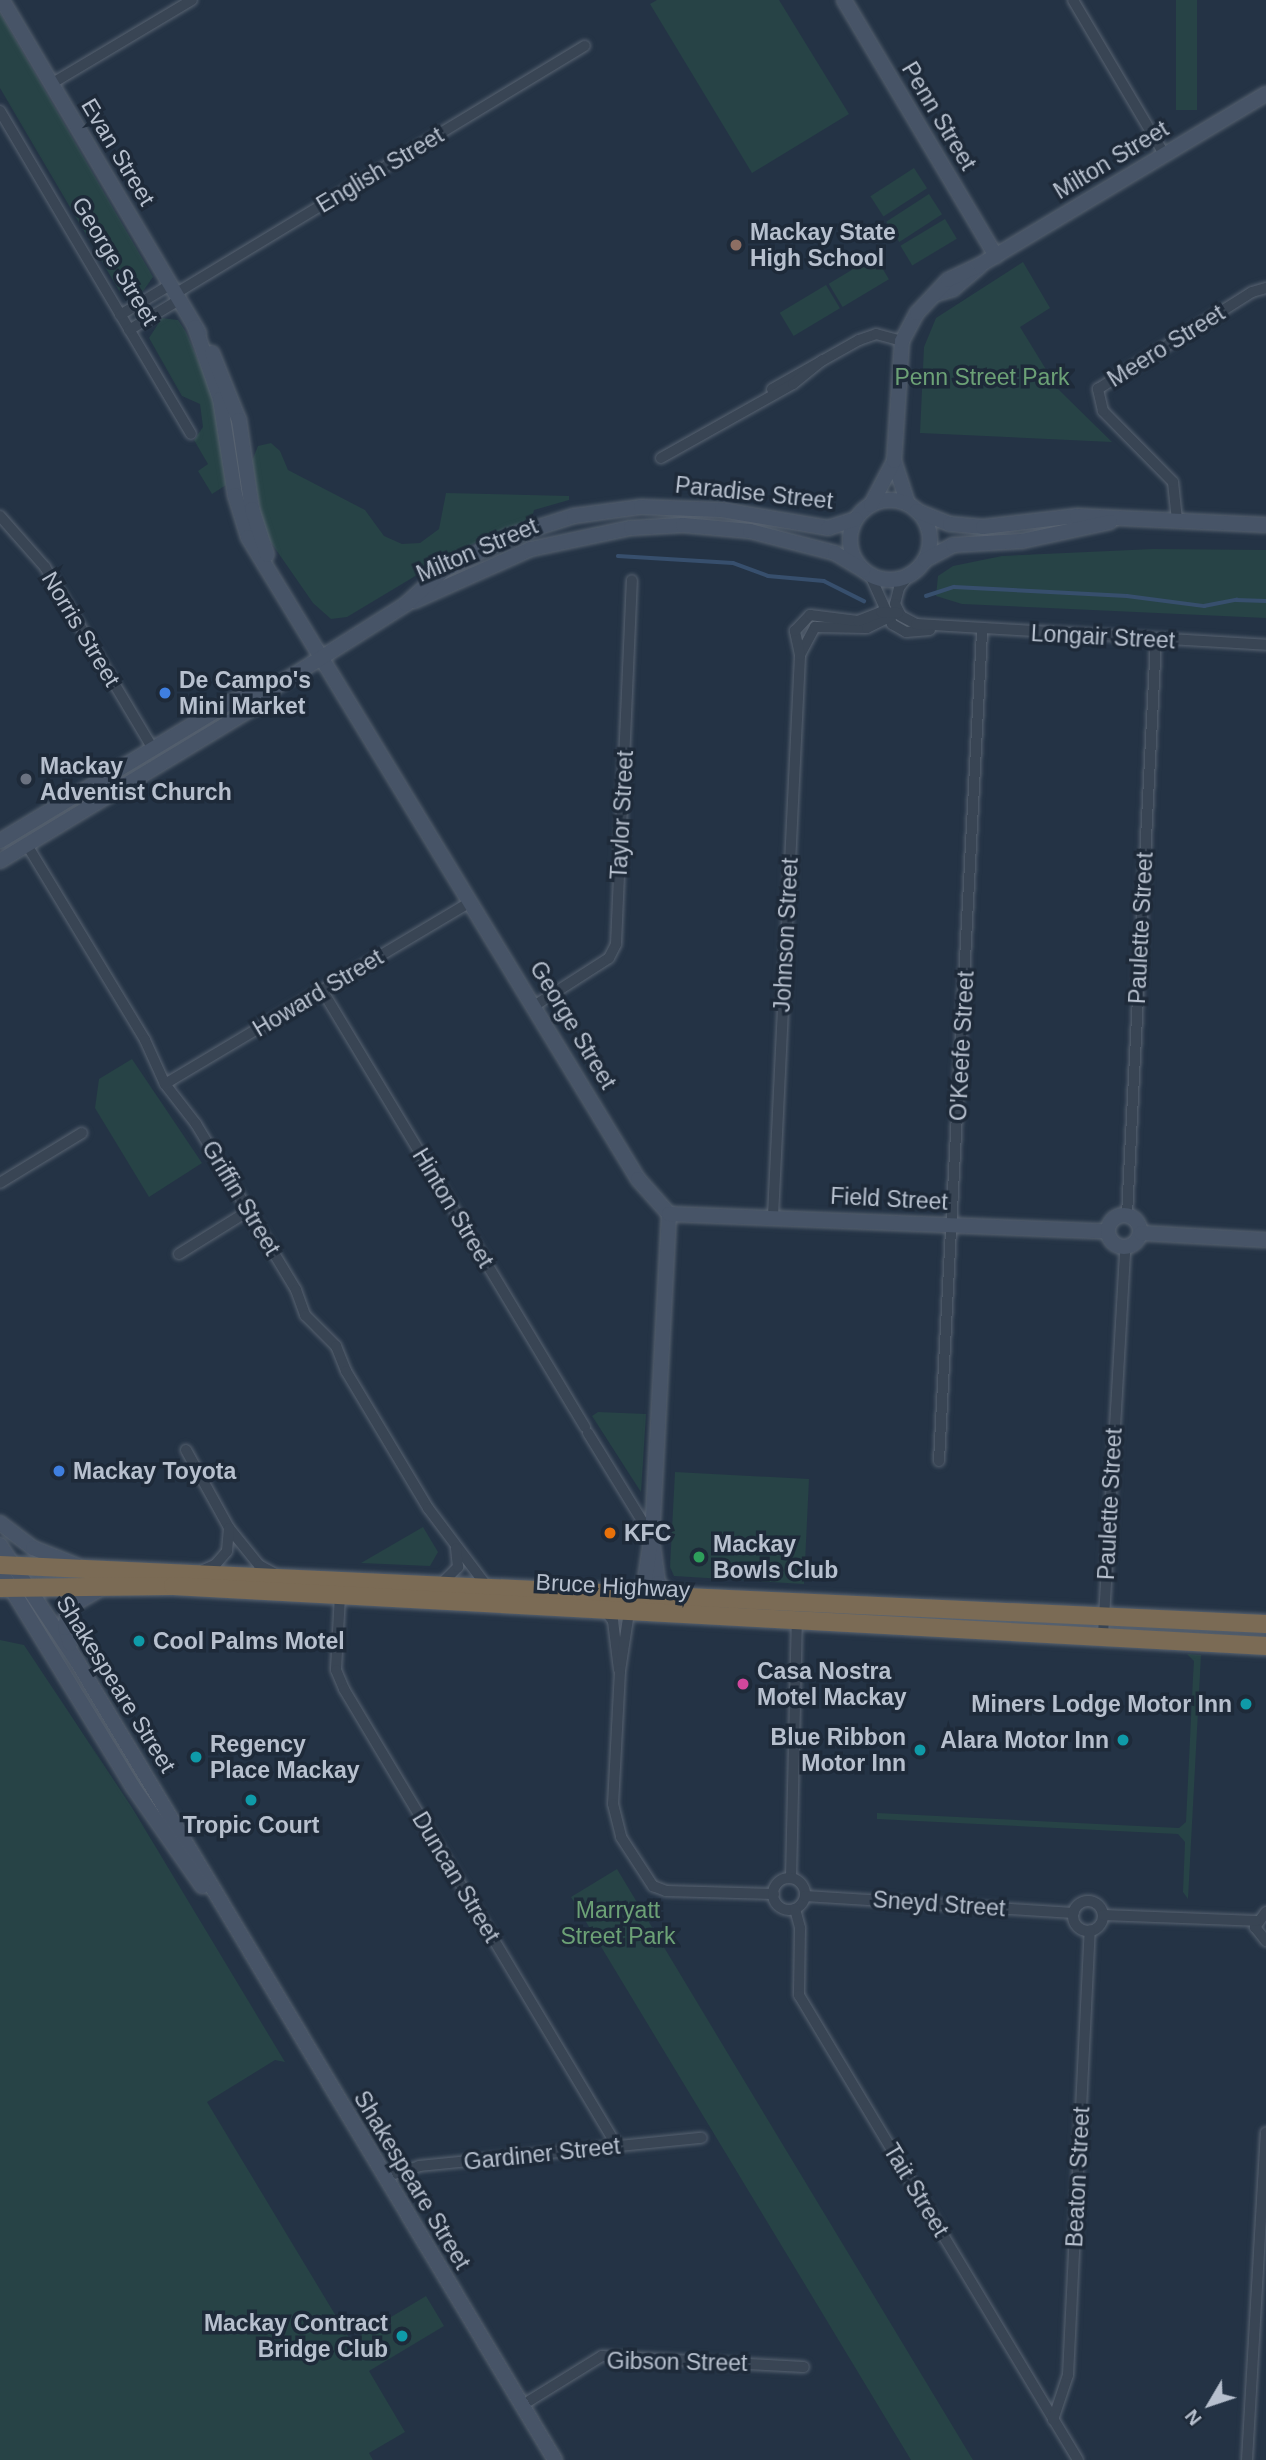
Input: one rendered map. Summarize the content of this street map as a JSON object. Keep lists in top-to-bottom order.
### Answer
{
  "streets": {
    "highway": ["Bruce Highway"],
    "street": [
      "Penn Street",
      "Evan Street",
      "Milton Street",
      "English Street",
      "George Street",
      "Meero Street",
      "Paradise Street",
      "Norris Street",
      "Longair Street",
      "Taylor Street",
      "Paulette Street",
      "Johnson Street",
      "Howard Street",
      "O'Keefe Street",
      "Griffin Street",
      "Field Street",
      "Hinton Street",
      "Shakespeare Street",
      "Duncan Street",
      "Sneyd Street",
      "Gardiner Street",
      "Beaton Street",
      "Tait Street",
      "Gibson Street"
    ]
  },
  "crossings": [
    ["Penn Street", "Milton Street"],
    ["Evan Street", "English Street"],
    ["Evan Street", "George Street"],
    ["Milton Street", "George Street"],
    ["Milton Street", "Paradise Street"],
    ["Milton Street", "Norris Street"],
    ["Milton Street", "Griffin Street"],
    ["George Street", "Taylor Street"],
    ["George Street", "Howard Street"],
    ["George Street", "Field Street"],
    ["Longair Street", "Paulette Street"],
    ["Longair Street", "Johnson Street"],
    ["Longair Street", "O'Keefe Street"],
    ["Paulette Street", "Field Street"],
    ["Paulette Street", "Bruce Highway"],
    ["Johnson Street", "Field Street"],
    ["Howard Street", "Griffin Street"],
    ["Howard Street", "Hinton Street"],
    ["O'Keefe Street", "Field Street"],
    ["Griffin Street", "Bruce Highway"],
    ["Bruce Highway", "Shakespeare Street"],
    ["Bruce Highway", "Duncan Street"],
    ["Shakespeare Street", "Gardiner Street"],
    ["Shakespeare Street", "Gibson Street"],
    ["Duncan Street", "Gardiner Street"],
    ["Sneyd Street", "Beaton Street"],
    ["Sneyd Street", "Tait Street"],
    ["Beaton Street", "Tait Street"]
  ],
  "parks": ["Penn Street Park", "Marryatt Street Park"],
  "places": [
    "Mackay State High School",
    "De Campo's Mini Market",
    "Mackay Adventist Church",
    "Mackay Toyota",
    "KFC",
    "Mackay Bowls Club",
    "Cool Palms Motel",
    "Casa Nostra Motel Mackay",
    "Miners Lodge Motor Inn",
    "Alara Motor Inn",
    "Blue Ribbon Motor Inn",
    "Regency Place Mackay",
    "Tropic Court",
    "Mackay Contract Bridge Club"
  ],
  "north": "bottom left"
}
